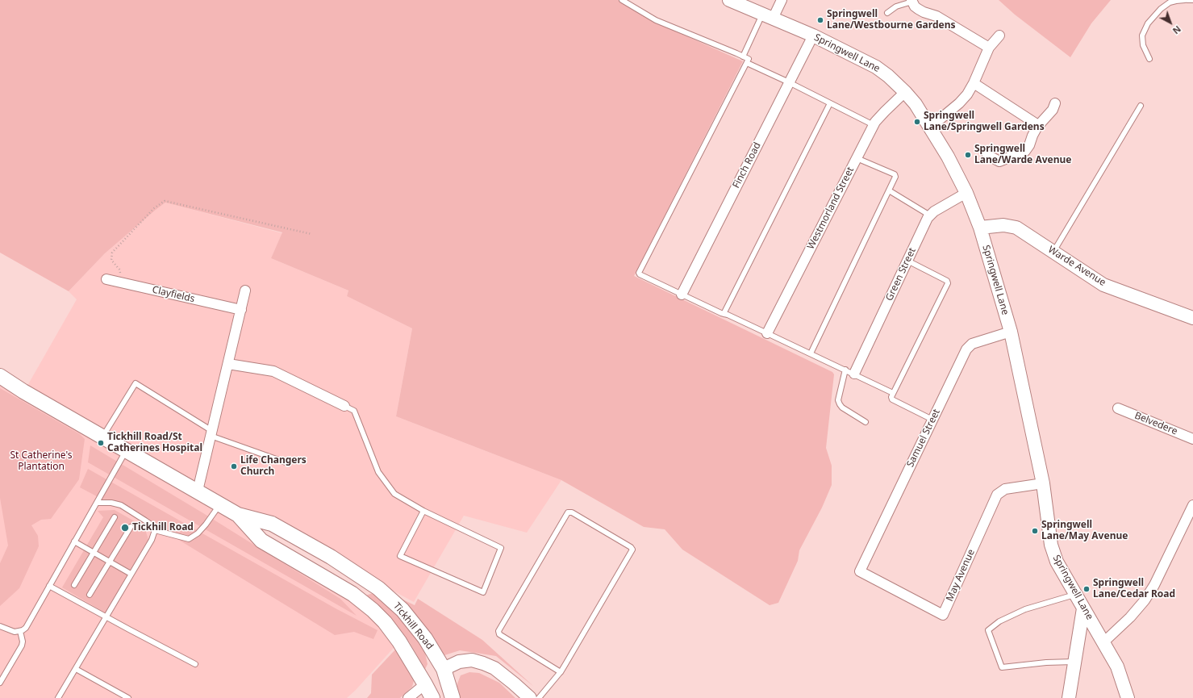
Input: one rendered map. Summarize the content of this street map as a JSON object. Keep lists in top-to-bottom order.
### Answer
{
  "streets": {
    "main road": ["Tickhill Road"],
    "street": [
      "Springwell Lane",
      "Finch Road",
      "Westmorland Street",
      "Warde Avenue",
      "Green Street",
      "Clayfields",
      "Belvedere",
      "Samuel Street",
      "May Avenue"
    ]
  },
  "crossings": [
    ["Springwell Lane", "Finch Road"],
    ["Springwell Lane", "Westmorland Street"],
    ["Springwell Lane", "Warde Avenue"],
    ["Springwell Lane", "Green Street"],
    ["Springwell Lane", "Samuel Street"],
    ["Springwell Lane", "May Avenue"],
    ["Samuel Street", "May Avenue"]
  ],
  "parks": ["St Catherine's Plantation"],
  "places": [
    "Springwell Lane/Westbourne Gardens",
    "Springwell Lane/Springwell Gardens",
    "Springwell Lane/Warde Avenue",
    "Tickhill Road/St Catherines Hospital",
    "Life Changers Church",
    "Tickhill Road",
    "Springwell Lane/May Avenue",
    "Springwell Lane/Cedar Road"
  ],
  "north": "bottom right"
}
